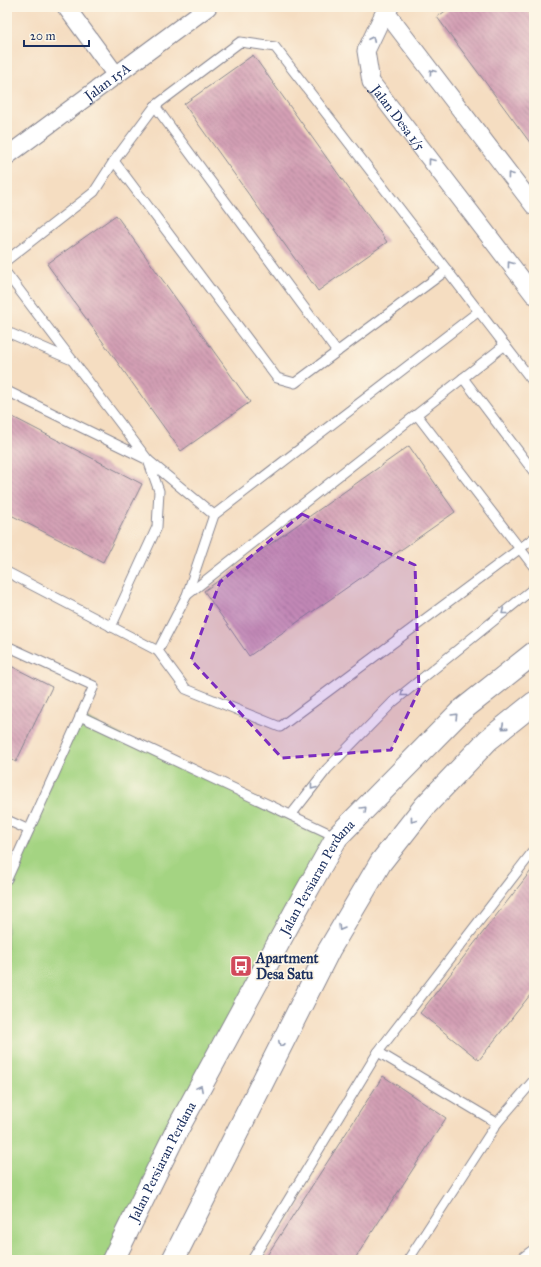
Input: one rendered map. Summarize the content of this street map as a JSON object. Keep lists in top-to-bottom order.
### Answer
{
  "streets": {
    "street": ["Jalan 15A", "Jalan Desa 1/5", "Jalan Persiaran Perdana"]
  },
  "one_way": ["Jalan Desa 1/5"],
  "places": {
    "bus stop": ["Apartment Desa Satu"]
  },
  "scale_bar": "20 m"
}
